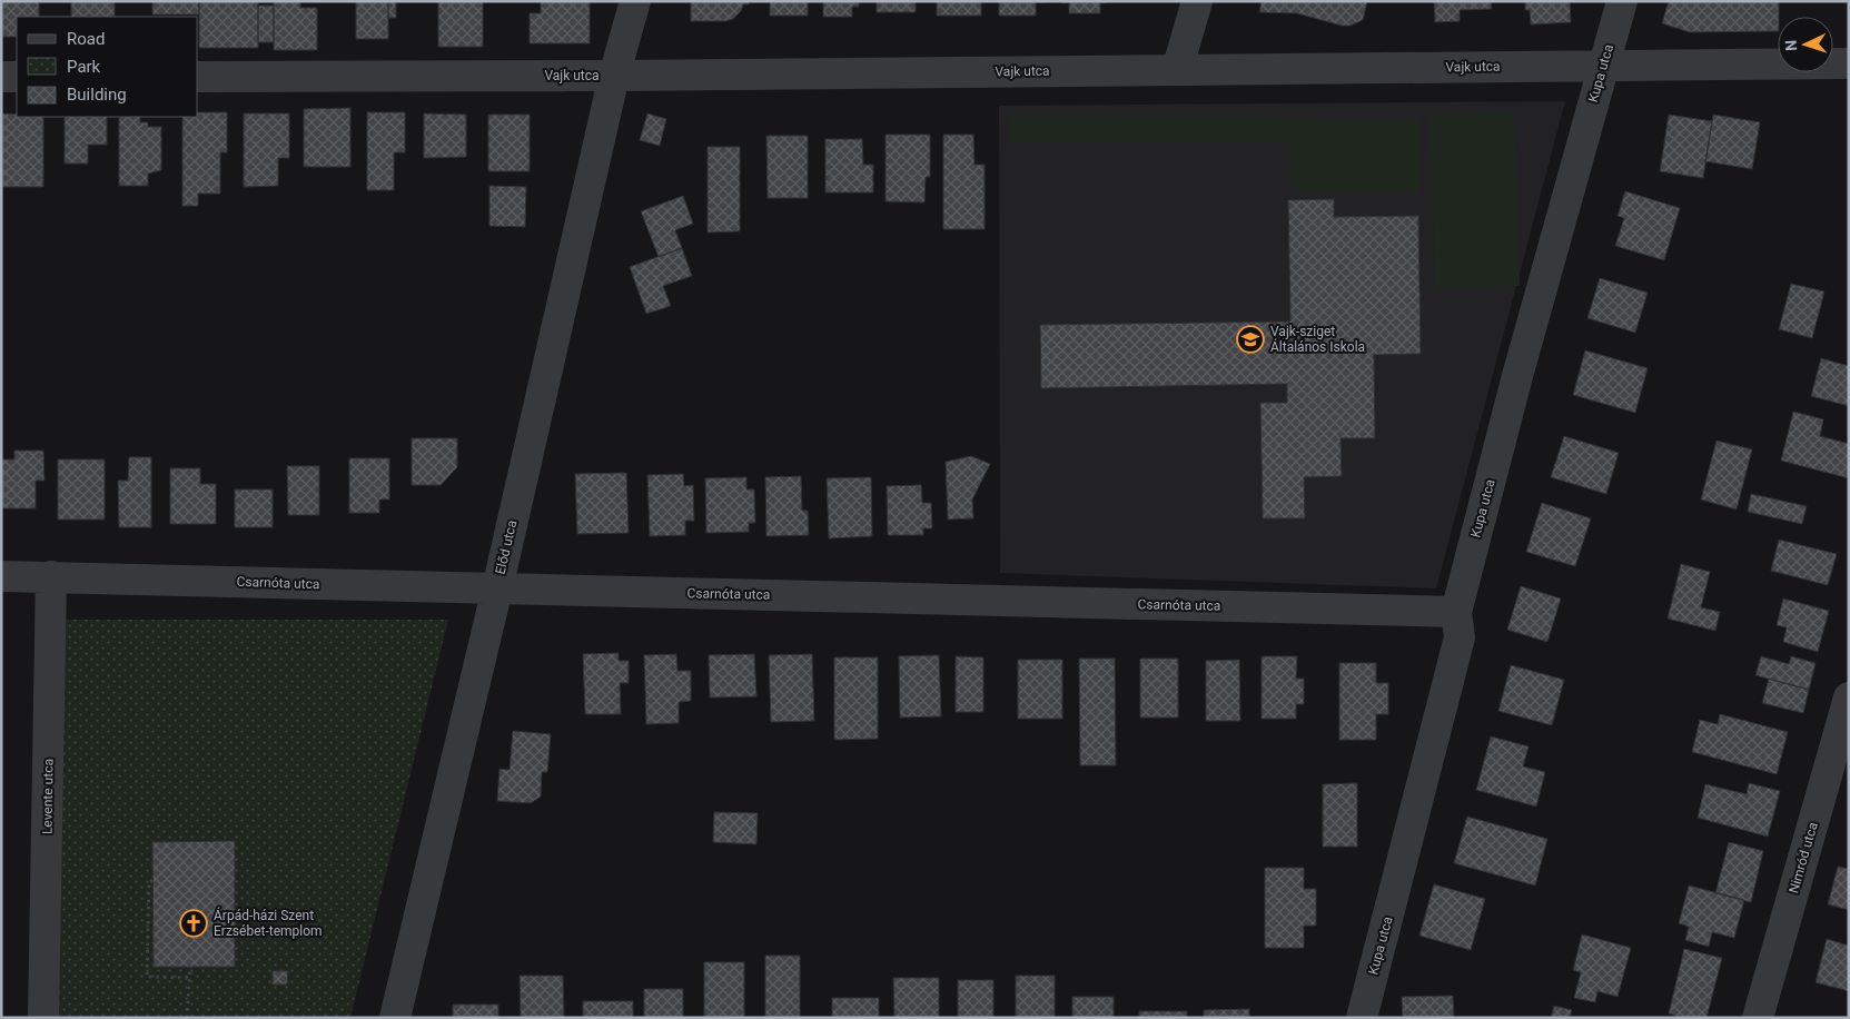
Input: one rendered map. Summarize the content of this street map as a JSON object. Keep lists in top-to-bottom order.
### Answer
{
  "streets": {
    "street": [
      "Vajk utca",
      "Kupa utca",
      "Előd utca",
      "Csarnóta utca",
      "Levente utca",
      "Nimród utca"
    ]
  },
  "crossings": [
    ["Vajk utca", "Kupa utca"],
    ["Vajk utca", "Előd utca"],
    ["Kupa utca", "Csarnóta utca"],
    ["Előd utca", "Csarnóta utca"],
    ["Csarnóta utca", "Levente utca"]
  ],
  "places": {
    "school or university": ["Vajk-sziget Általános Iskola"],
    "church": ["Árpád-házi Szent Erzsébet-templom"]
  },
  "legend": ["Road", "Park", "Building"],
  "north": "left"
}
